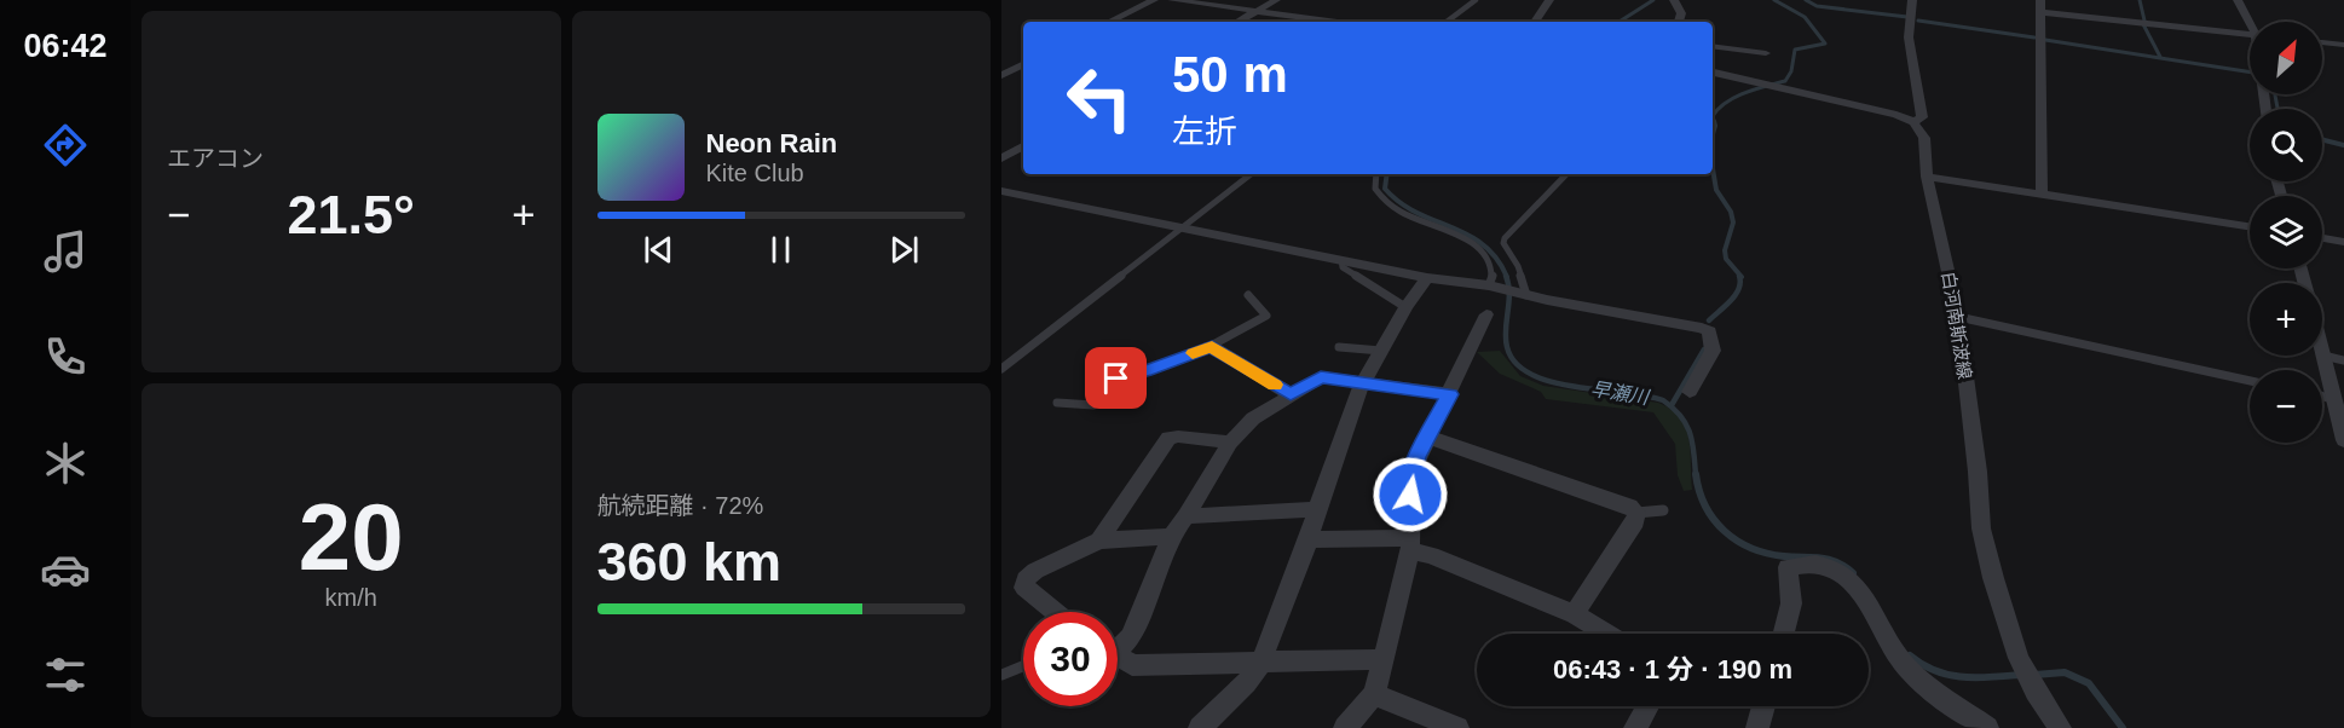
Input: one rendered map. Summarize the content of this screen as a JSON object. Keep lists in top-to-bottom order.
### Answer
{
  "streets": {
    "street": ["白河南斯波線"]
  },
  "water": ["早瀬川"],
  "north": "top right",
  "page": {
    "tabs": "06:42",
    "tile": [
      "エアコン",
      ["20", "km/h"],
      ["航続距離 · 72%", "360 km"]
    ],
    "map_buttons": ["+", "−"],
    "turn": ["50 m", "左折"],
    "song": ["Neon Rain", "Kite Club"],
    "heat": ["−", "21.5°", "+"],
    "limit": "30",
    "trip": "06:43 · 1 分 · 190 m"
  }
}
